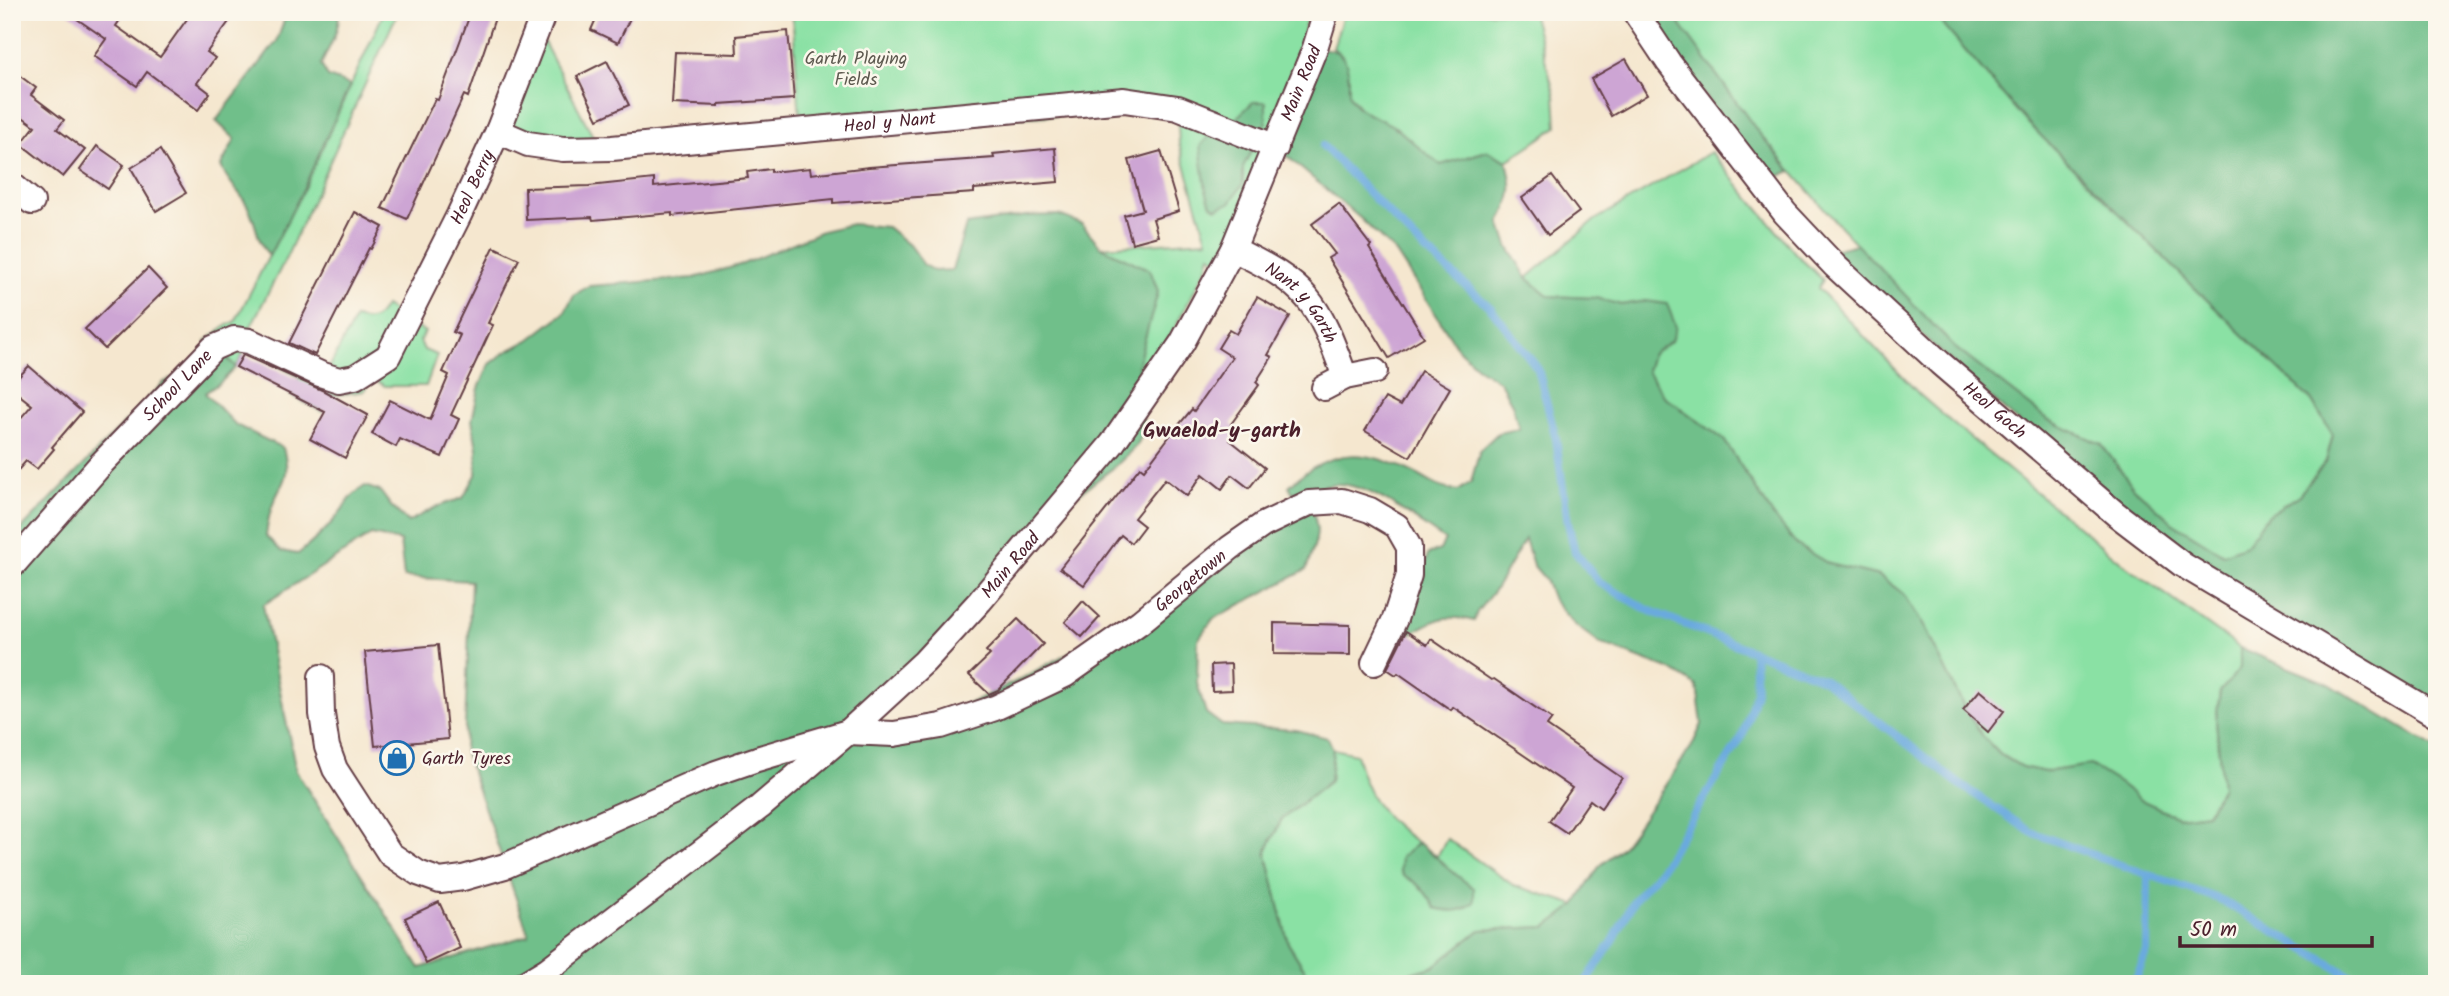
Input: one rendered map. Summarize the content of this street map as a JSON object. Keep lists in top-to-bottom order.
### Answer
{
  "streets": {
    "street": [
      "Main Road",
      "Heol y Nant",
      "Heol Berry",
      "Nant y Garth",
      "School Lane",
      "Heol Goch",
      "Georgetown"
    ]
  },
  "crossings": [
    ["Main Road", "Heol y Nant"],
    ["Main Road", "Nant y Garth"],
    ["Main Road", "Georgetown"],
    ["Heol y Nant", "Heol Berry"],
    ["Heol Berry", "School Lane"]
  ],
  "districts": ["Gwaelod-y-garth"],
  "parks": ["Garth Playing Fields"],
  "places": {
    "shop": ["Garth Tyres"]
  },
  "scale_bar": "50 m"
}
